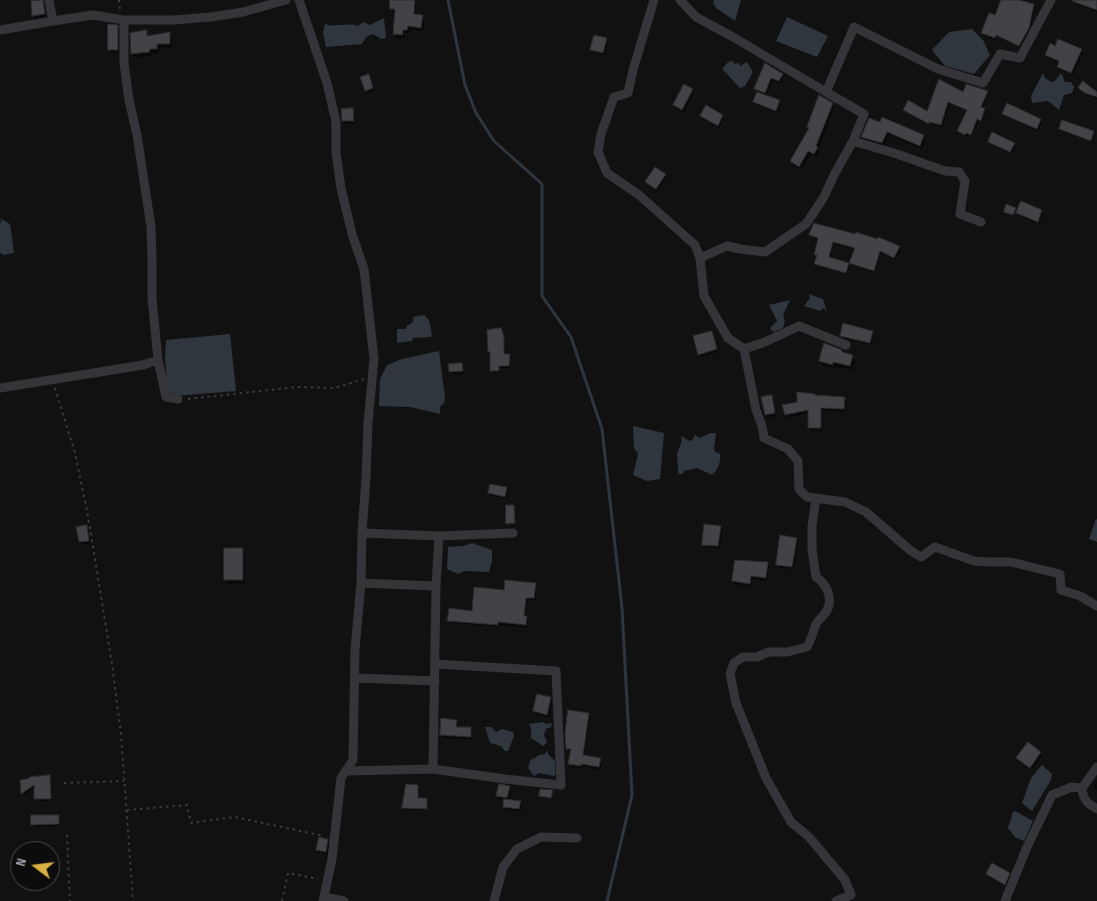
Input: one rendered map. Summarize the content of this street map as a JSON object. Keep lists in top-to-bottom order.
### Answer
{
  "north": "left"
}
